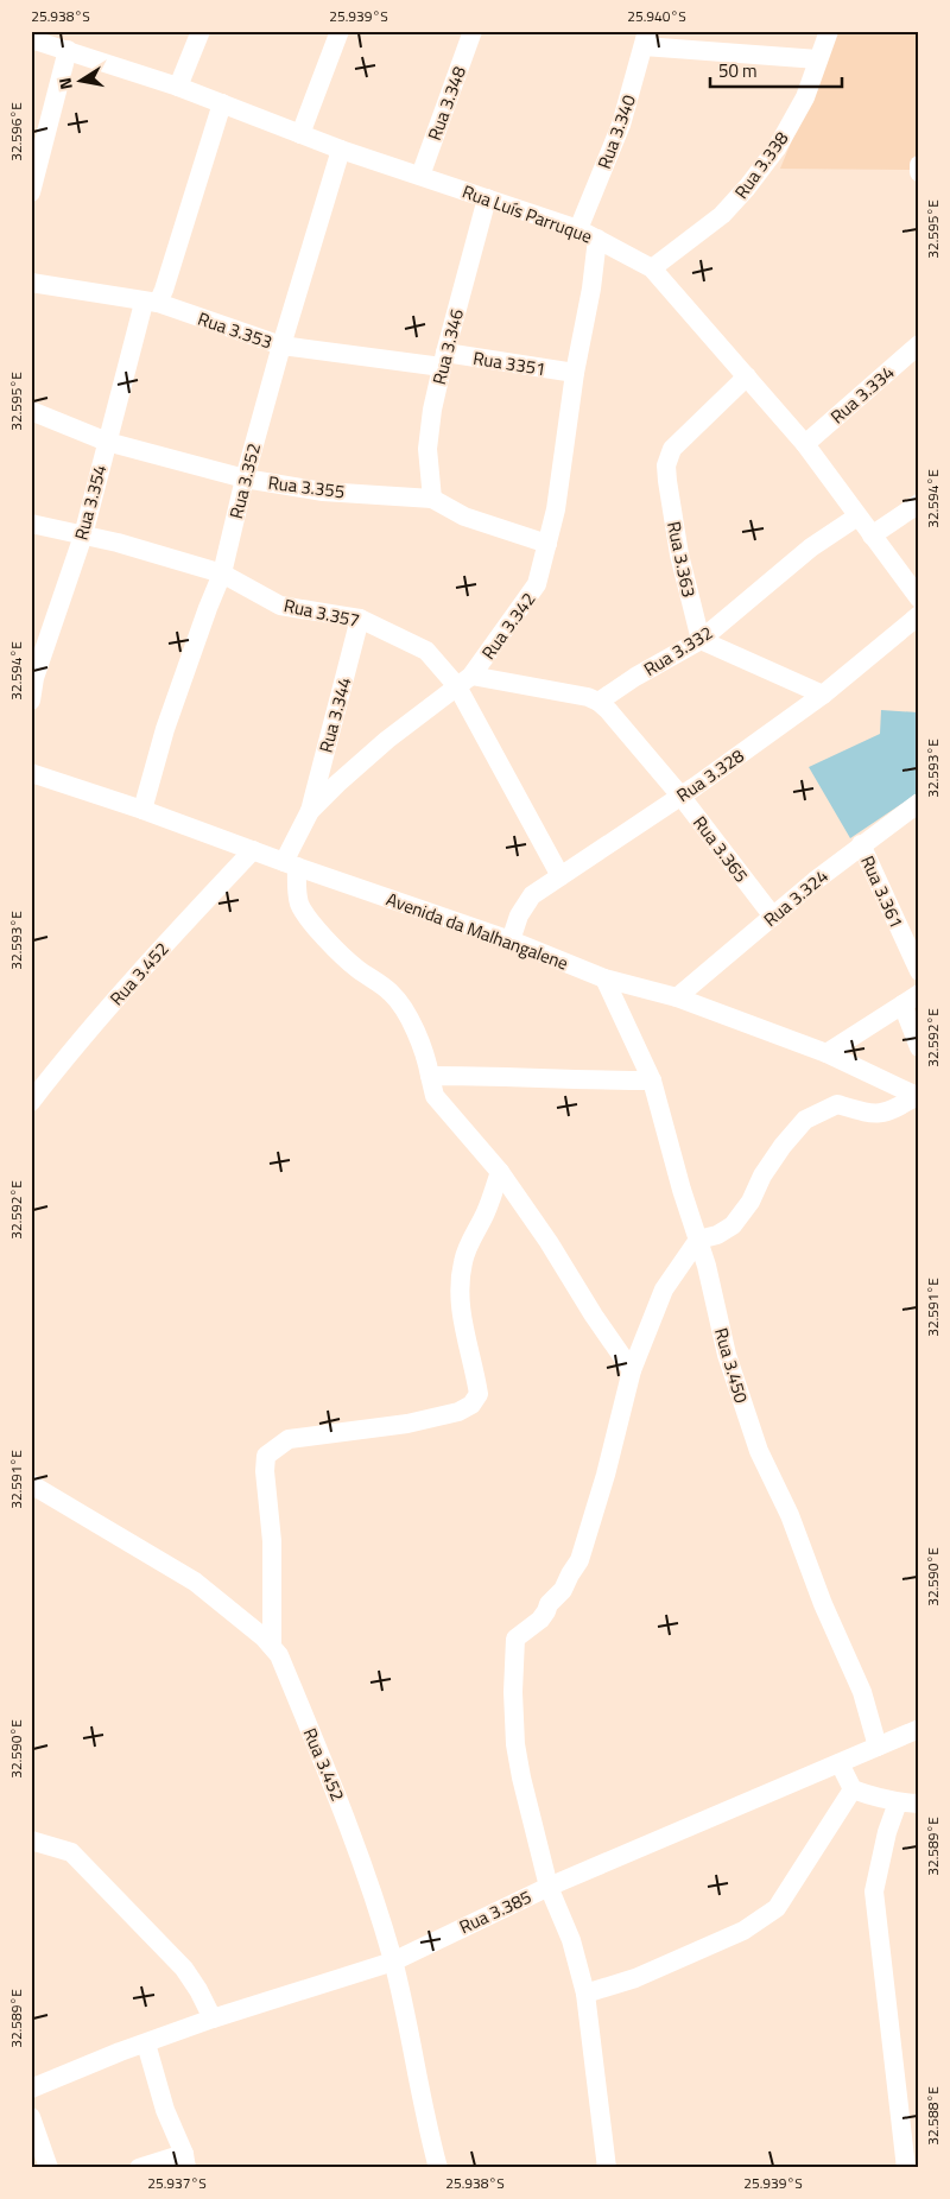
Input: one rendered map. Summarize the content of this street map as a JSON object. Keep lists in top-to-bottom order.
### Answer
{
  "streets": {
    "street": [
      "Rua 3.348",
      "Rua 3.340",
      "Rua 3.338",
      "Rua Luís Parruque",
      "Rua 3.353",
      "Rua 3.346",
      "Rua 3351",
      "Rua 3.334",
      "Rua 3.352",
      "Rua 3.355",
      "Rua 3.354",
      "Rua 3.363",
      "Rua 3.357",
      "Rua 3.342",
      "Rua 3.332",
      "Rua 3.344",
      "Rua 3.328",
      "Rua 3.365",
      "Rua 3.361",
      "Rua 3.324",
      "Avenida da Malhangalene",
      "Rua 3.452",
      "Rua 3.450",
      "Rua 3.385"
    ]
  },
  "crossings": [
    ["Rua 3.348", "Rua Luís Parruque"],
    ["Rua 3.340", "Rua Luís Parruque"],
    ["Rua 3.338", "Rua Luís Parruque"],
    ["Rua Luís Parruque", "Rua 3.346"],
    ["Rua Luís Parruque", "Rua 3.334"],
    ["Rua Luís Parruque", "Rua 3.352"],
    ["Rua Luís Parruque", "Rua 3.354"],
    ["Rua Luís Parruque", "Rua 3.363"],
    ["Rua Luís Parruque", "Rua 3.342"],
    ["Rua Luís Parruque", "Rua 3.332"],
    ["Rua 3.353", "Rua 3.346"],
    ["Rua 3.353", "Rua 3351"],
    ["Rua 3.353", "Rua 3.352"],
    ["Rua 3.353", "Rua 3.354"],
    ["Rua 3.346", "Rua 3351"],
    ["Rua 3.346", "Rua 3.355"],
    ["Rua 3351", "Rua 3.342"],
    ["Rua 3.352", "Rua 3.355"],
    ["Rua 3.352", "Rua 3.357"],
    ["Rua 3.352", "Avenida da Malhangalene"],
    ["Rua 3.355", "Rua 3.354"],
    ["Rua 3.355", "Rua 3.342"],
    ["Rua 3.354", "Rua 3.357"],
    ["Rua 3.363", "Rua 3.332"],
    ["Rua 3.357", "Rua 3.342"],
    ["Rua 3.357", "Rua 3.344"],
    ["Rua 3.357", "Rua 3.328"],
    ["Rua 3.342", "Rua 3.344"],
    ["Rua 3.342", "Avenida da Malhangalene"],
    ["Rua 3.332", "Rua 3.365"],
    ["Rua 3.328", "Rua 3.365"],
    ["Rua 3.328", "Avenida da Malhangalene"],
    ["Rua 3.365", "Rua 3.324"],
    ["Rua 3.361", "Rua 3.324"],
    ["Rua 3.324", "Avenida da Malhangalene"],
    ["Avenida da Malhangalene", "Rua 3.452"],
    ["Avenida da Malhangalene", "Rua 3.450"],
    ["Rua 3.452", "Rua 3.385"],
    ["Rua 3.450", "Rua 3.385"]
  ],
  "scale_bar": "50 m",
  "north": "left",
  "coordinates": [
    "25.938°S",
    "25.939°S",
    "25.940°S",
    "32.596°E",
    "32.595°E",
    "32.594°E",
    "32.593°E",
    "32.592°E",
    "32.591°E",
    "32.590°E",
    "32.589°E",
    "32.588°E",
    "25.937°S"
  ]
}
